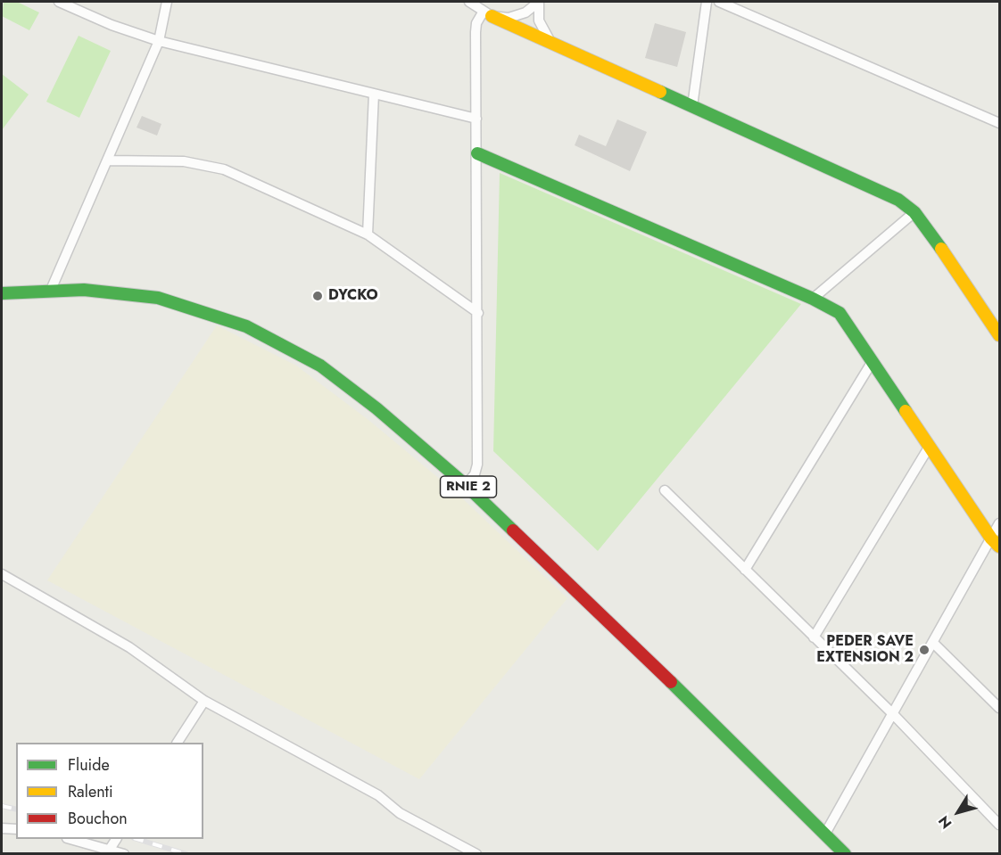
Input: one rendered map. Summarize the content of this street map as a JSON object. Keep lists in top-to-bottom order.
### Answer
{
  "streets": {
    "street": ["RNIE 2"]
  },
  "places": ["DYCKO", "PEDER SAVE EXTENSION 2"],
  "legend": ["Fluide", "Ralenti", "Bouchon"],
  "north": "bottom left"
}
